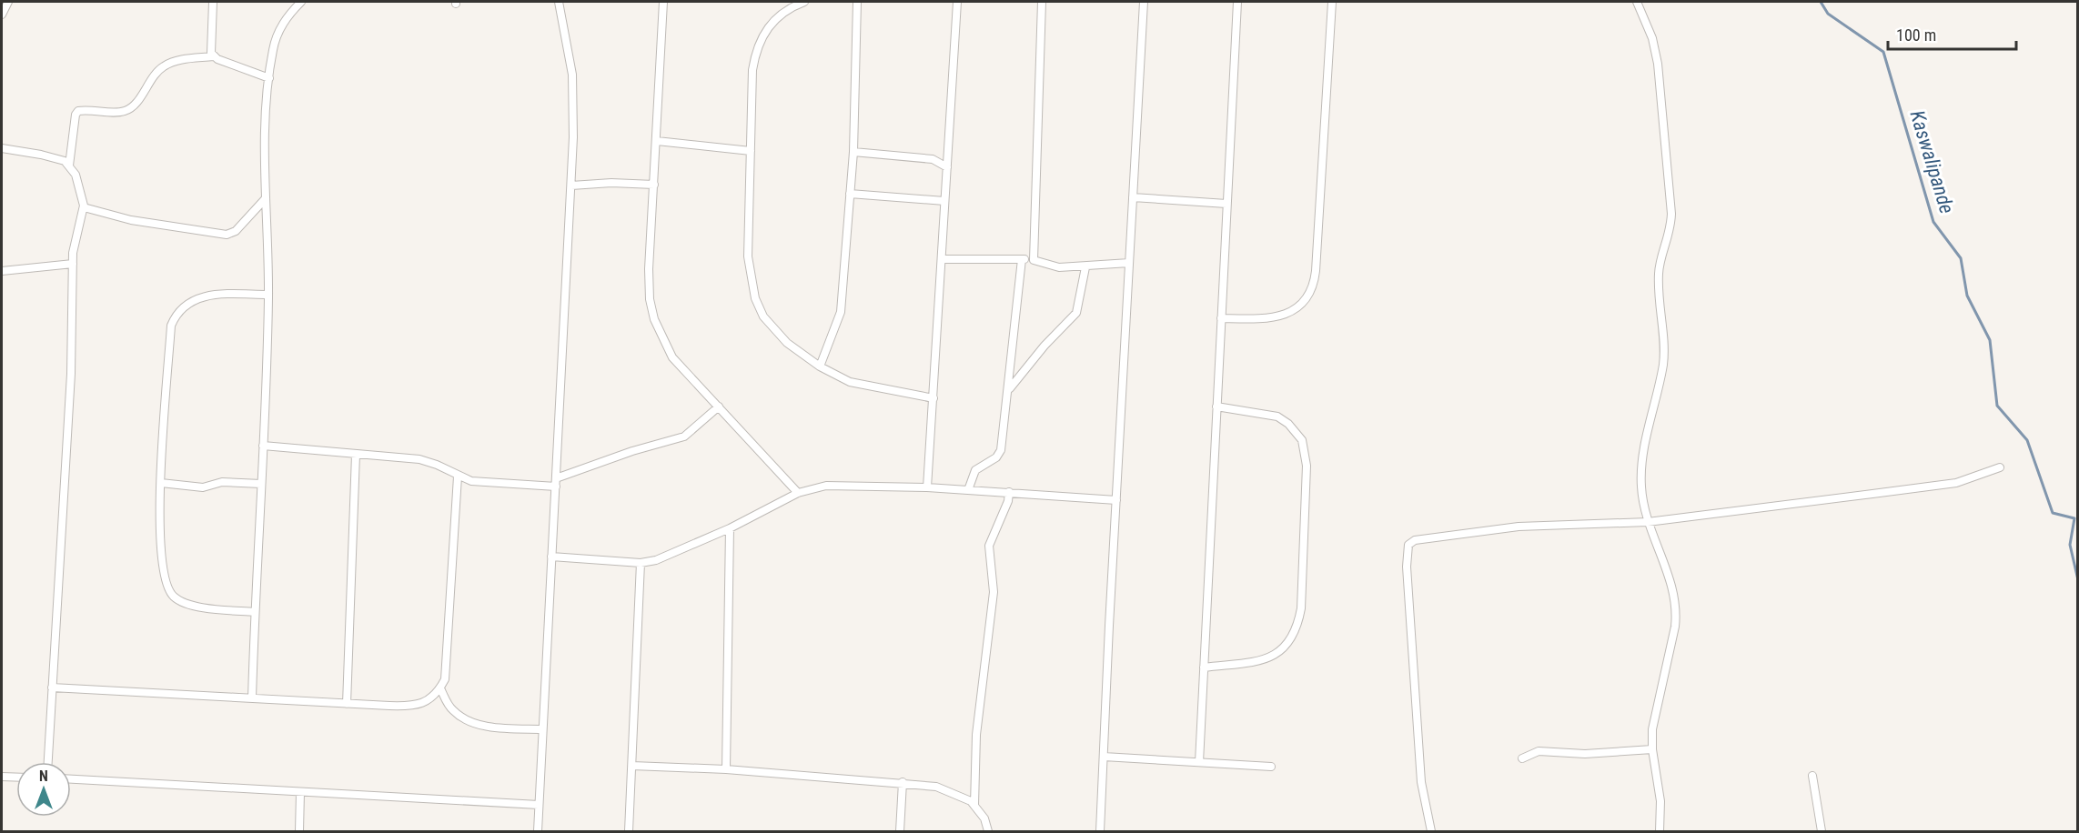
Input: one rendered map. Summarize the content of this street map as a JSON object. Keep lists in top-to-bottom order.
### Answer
{
  "water": ["Kaswalipande"],
  "scale_bar": "100 m",
  "north": "top"
}
